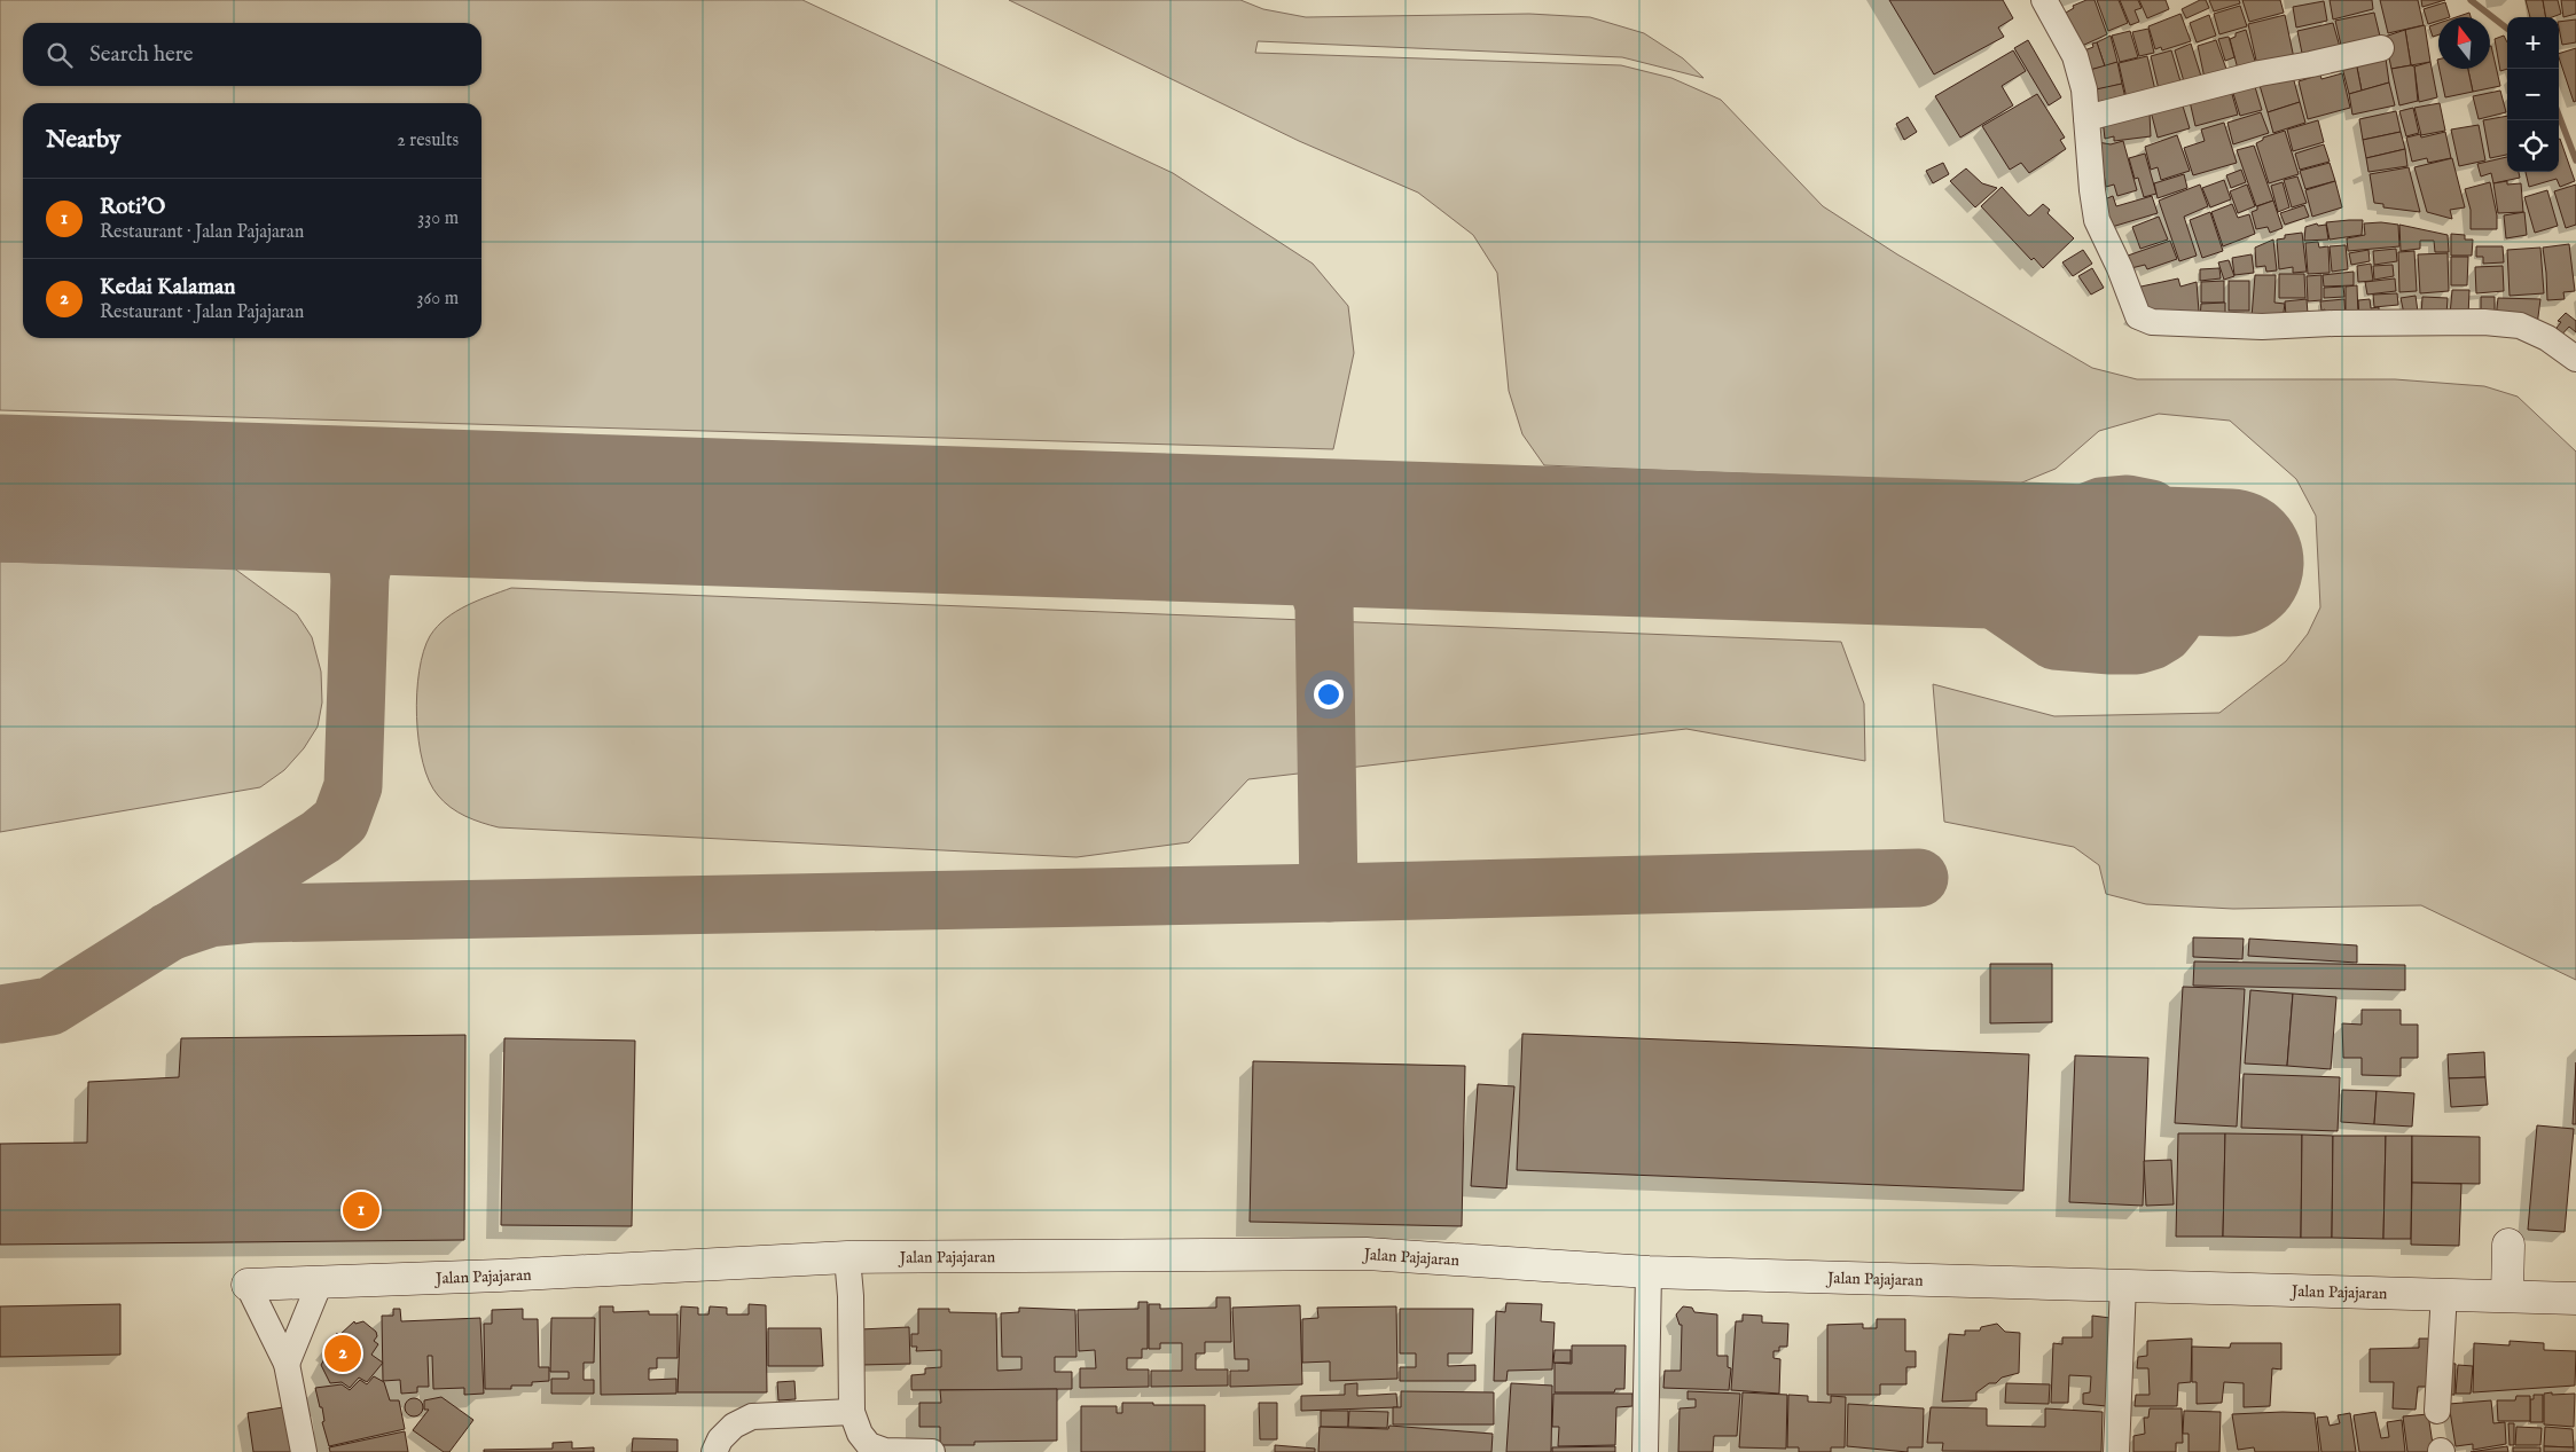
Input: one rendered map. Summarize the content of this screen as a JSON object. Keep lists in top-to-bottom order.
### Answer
{
  "streets": {
    "main road": ["Jalan Pajajaran"]
  },
  "north": "top",
  "page": {
    "map_buttons": ["+", "−"],
    "search": "Search here",
    "heading": ["Nearby", "2 results"],
    "list": [
      {
        "mark": "1",
        "name": "Roti'O",
        "note": "Restaurant · Jalan Pajajaran",
        "value": "330 m"
      },
      {
        "mark": "2",
        "name": "Kedai Kalaman",
        "note": "Restaurant · Jalan Pajajaran",
        "value": "360 m"
      }
    ],
    "pins": ["1", "2"]
  }
}
